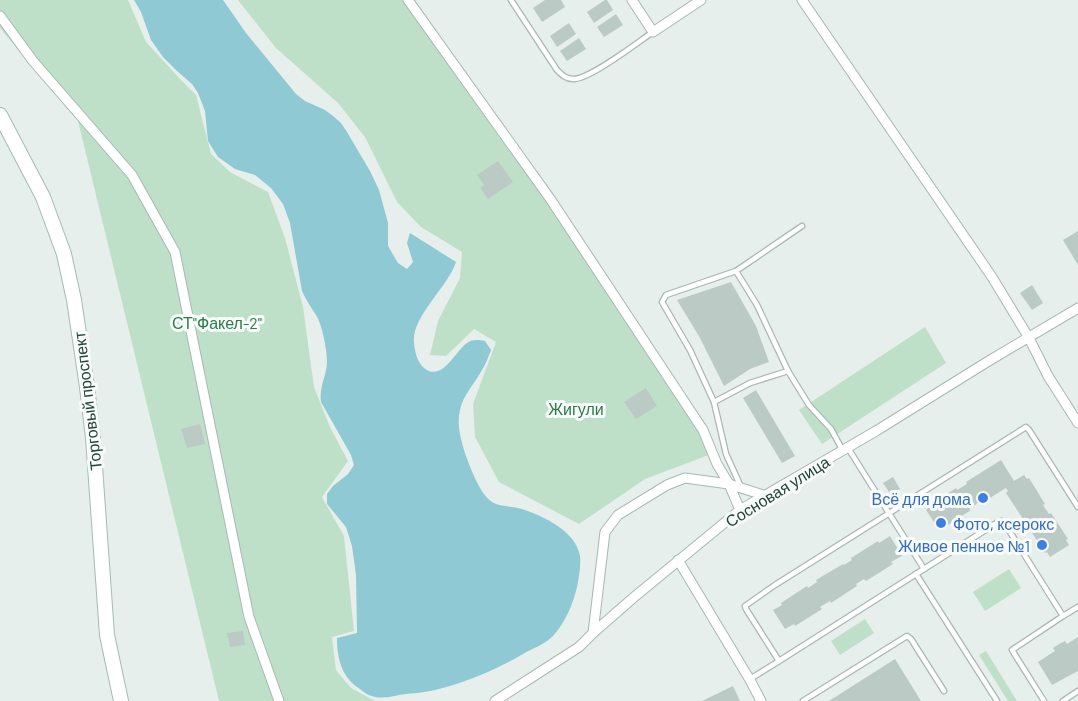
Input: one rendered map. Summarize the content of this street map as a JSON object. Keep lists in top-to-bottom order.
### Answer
{
  "streets": {
    "street": ["Торговый проспект", "Сосновая улица"]
  },
  "parks": ["СТ\"Факел-2\"", "Жигули"],
  "places": ["Всё для дома", "Фото, ксерокс", "Живое пенное №1"]
}
